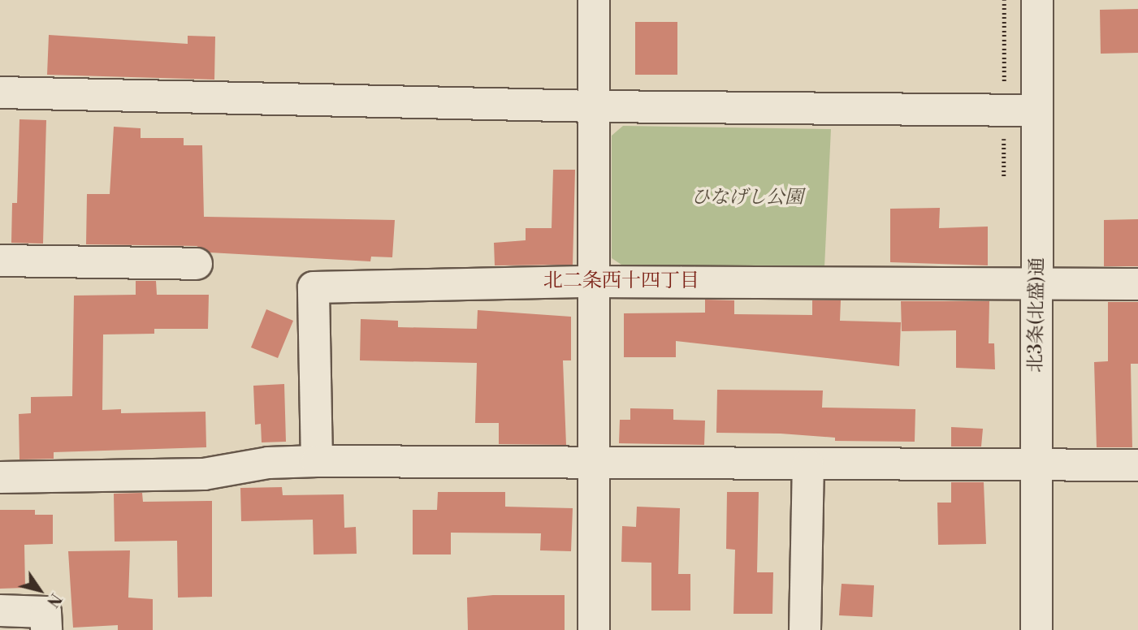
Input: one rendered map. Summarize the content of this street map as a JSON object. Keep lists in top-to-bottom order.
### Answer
{
  "streets": {
    "street": ["北3条(北盛)通"]
  },
  "districts": ["北二条西十四丁目"],
  "parks": ["ひなげし公園"],
  "north": "bottom right"
}
